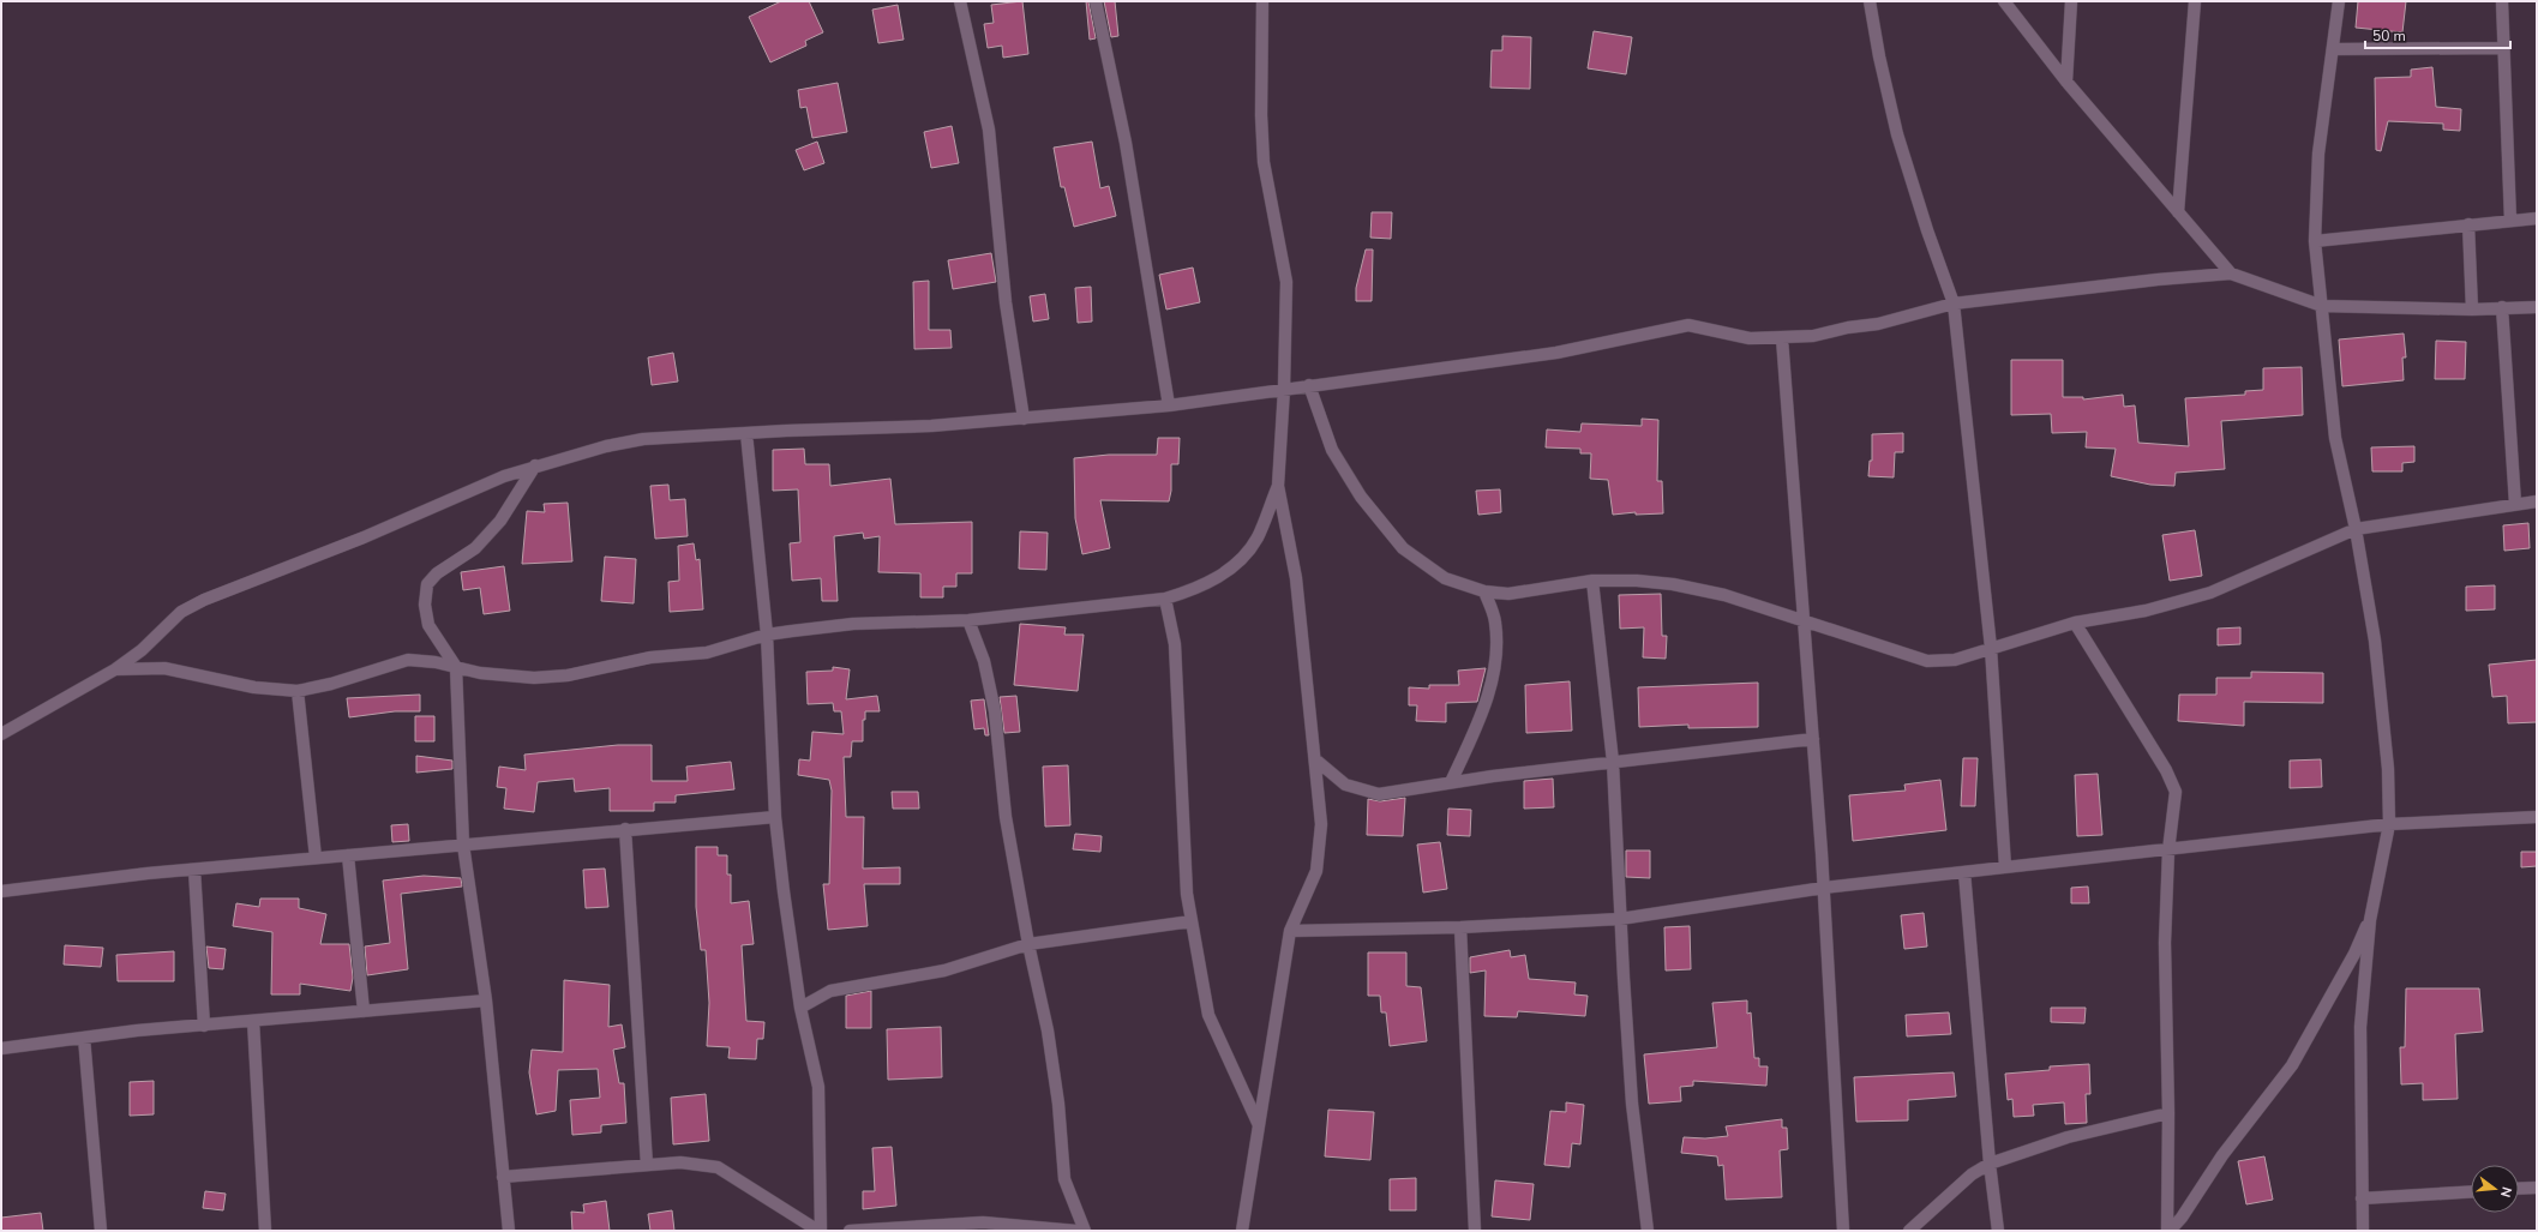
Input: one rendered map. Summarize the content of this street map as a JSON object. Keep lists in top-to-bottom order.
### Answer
{
  "scale_bar": "50 m",
  "north": "right"
}
